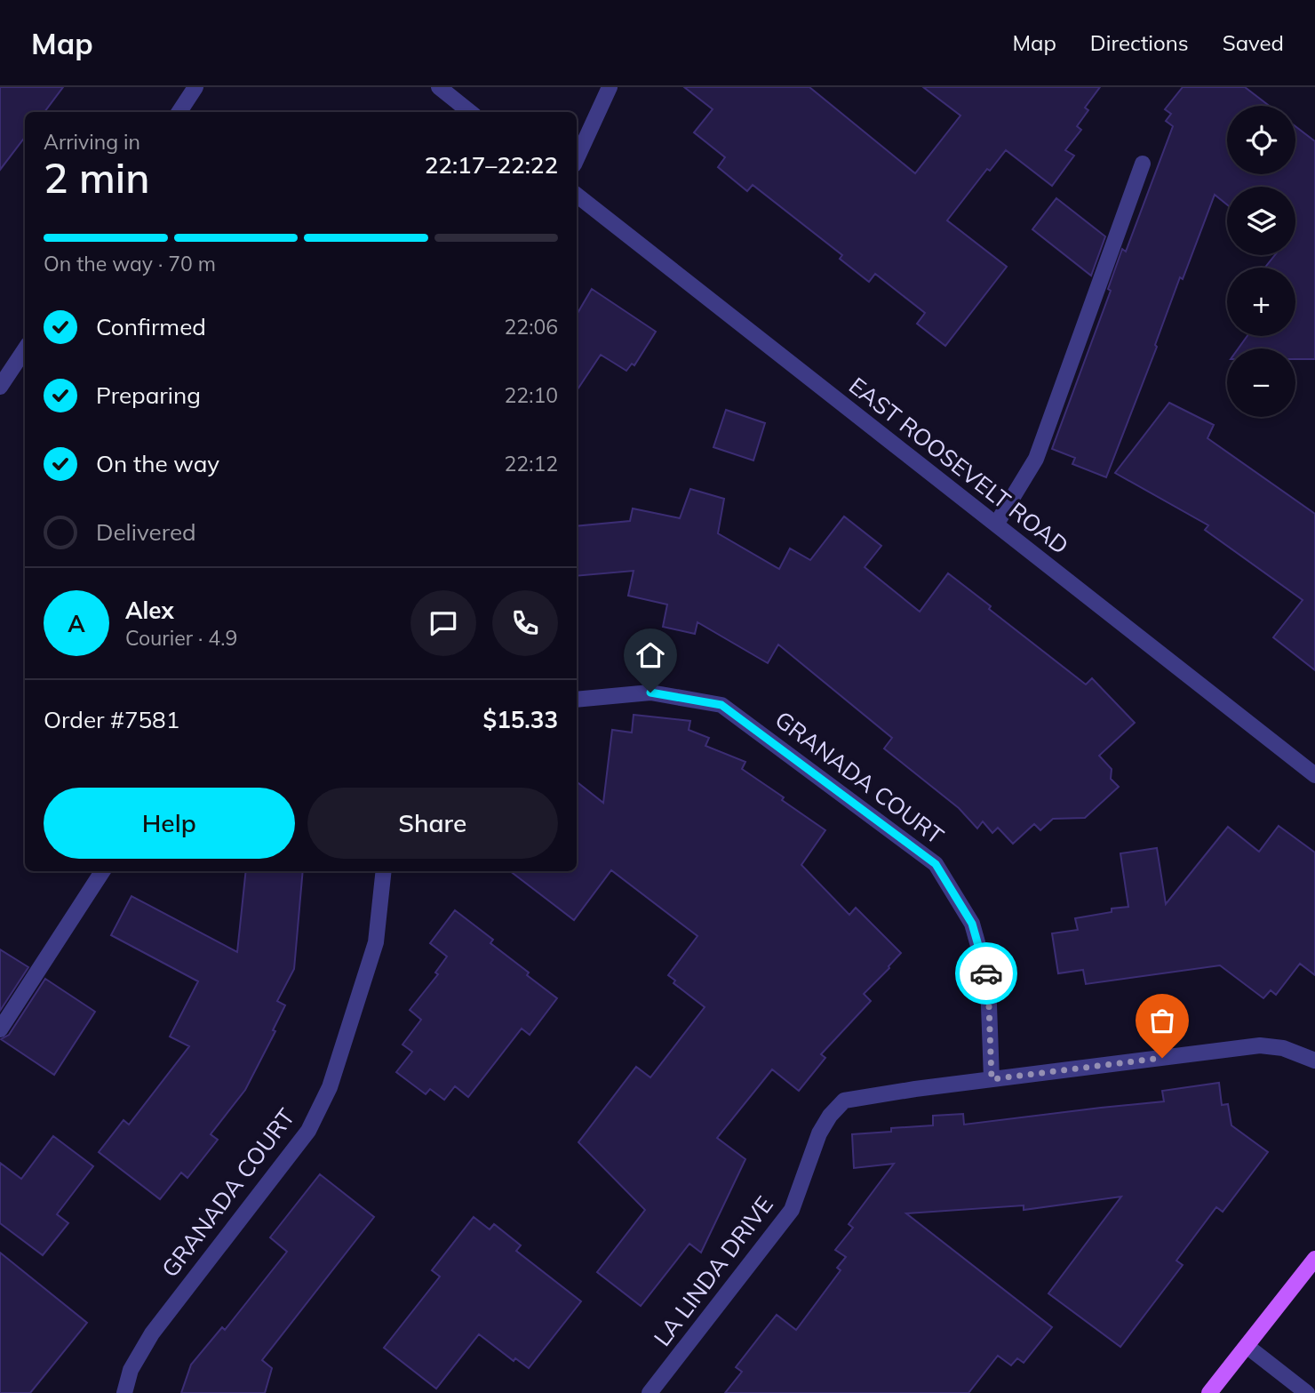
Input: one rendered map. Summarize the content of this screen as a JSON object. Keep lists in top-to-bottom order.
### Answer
{
  "streets": {
    "street": ["EAST ROOSEVELT ROAD", "GRANADA COURT", "LA LINDA DRIVE"]
  },
  "crossings": [
    ["GRANADA COURT", "LA LINDA DRIVE"]
  ],
  "page": {
    "header": "Map",
    "nav": ["Map", "Directions", "Saved"],
    "map_buttons": ["+", "−"],
    "heading": ["2 min", "Arriving in", "22:17–22:22"],
    "panel": [
      "Alex",
      "Courier · 4.9",
      "Order #7581",
      "$15.33"
    ],
    "bar": "On the way · 70 m",
    "list": [
      ["Confirmed", "22:06"],
      ["Preparing", "22:10"],
      ["On the way", "22:12"],
      "Delivered"
    ],
    "round": "A",
    "buttons": ["Help", "Share"]
  }
}
